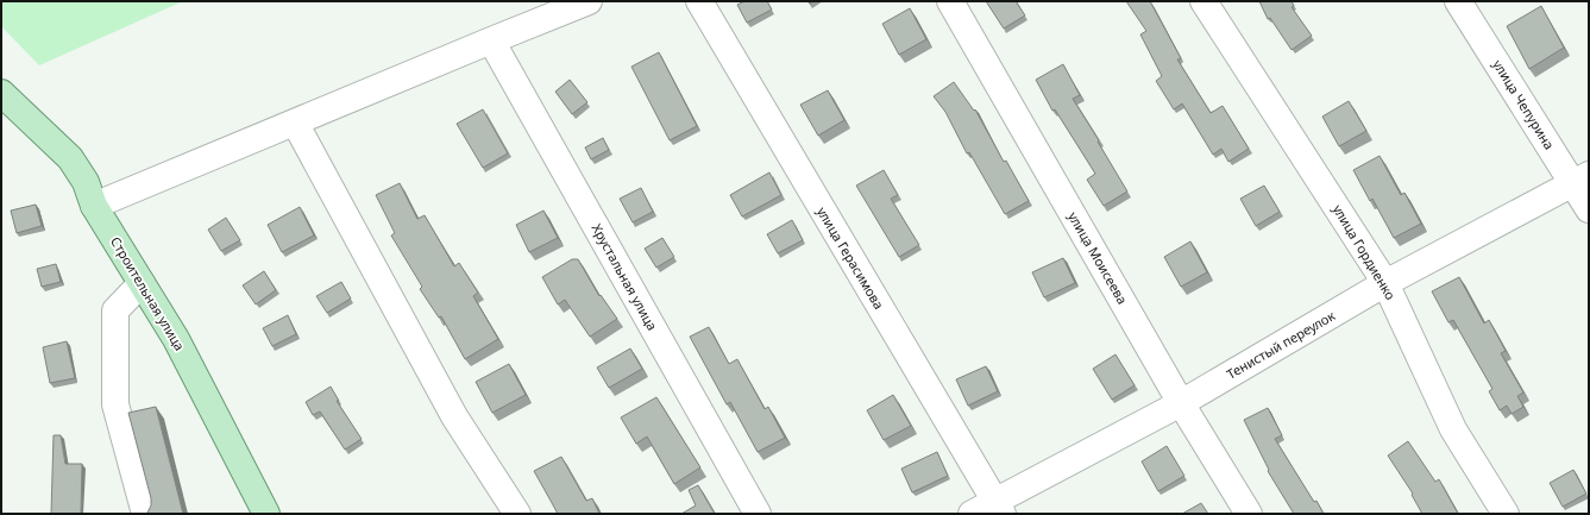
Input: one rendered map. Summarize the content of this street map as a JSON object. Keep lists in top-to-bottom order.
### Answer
{
  "streets": {
    "main road": ["Строительная улица"],
    "street": [
      "улица Чепурина",
      "улица Гордиенко",
      "улица Герасимова",
      "улица Моисеева",
      "Хрустальная улица",
      "Тенистый переулок"
    ]
  },
  "crossings": [
    ["улица Чепурина", "Тенистый переулок"],
    ["улица Гордиенко", "Тенистый переулок"],
    ["улица Герасимова", "Тенистый переулок"],
    ["улица Моисеева", "Тенистый переулок"]
  ]
}
